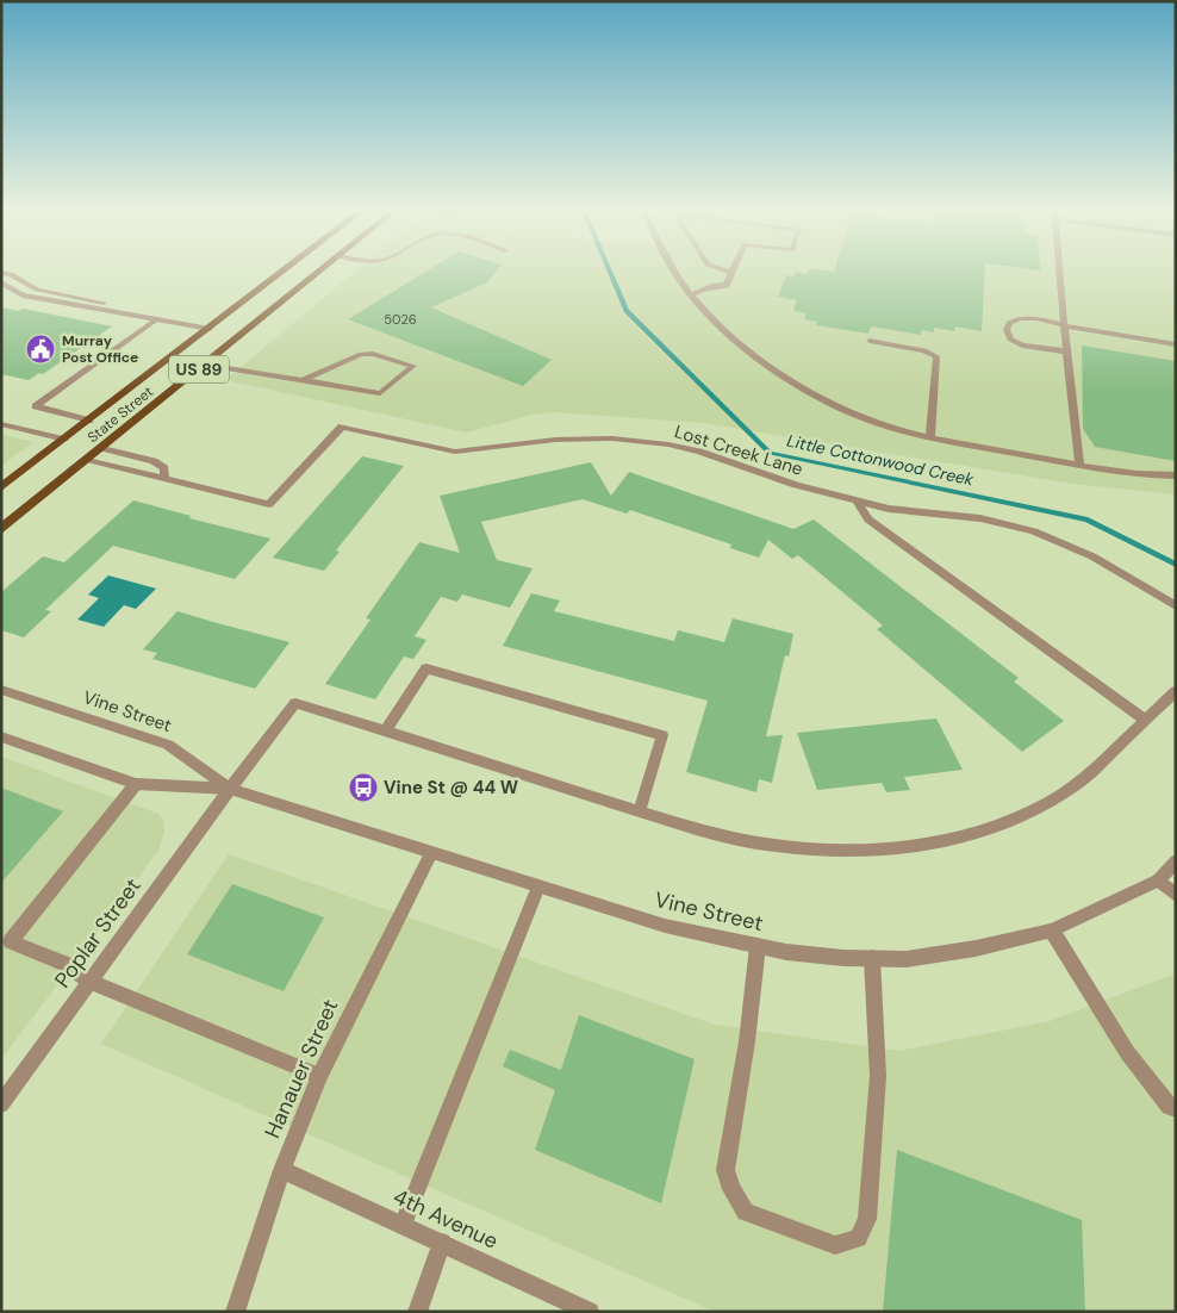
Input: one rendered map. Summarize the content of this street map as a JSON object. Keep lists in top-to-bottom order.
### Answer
{
  "streets": {
    "main road": ["US 89", "State Street"],
    "street": [
      "Lost Creek Lane",
      "Vine Street",
      "Poplar Street",
      "Hanauer Street",
      "4th Avenue"
    ]
  },
  "crossings": [
    ["State Street", "Lost Creek Lane"],
    ["Vine Street", "Poplar Street"],
    ["Vine Street", "Hanauer Street"],
    ["Hanauer Street", "4th Avenue"]
  ],
  "water": ["Little Cottonwood Creek"],
  "places": {
    "public building": ["Murray Post Office"],
    "bus stop": ["Vine St @ 44 W"]
  },
  "house_numbers": ["5026"]
}
